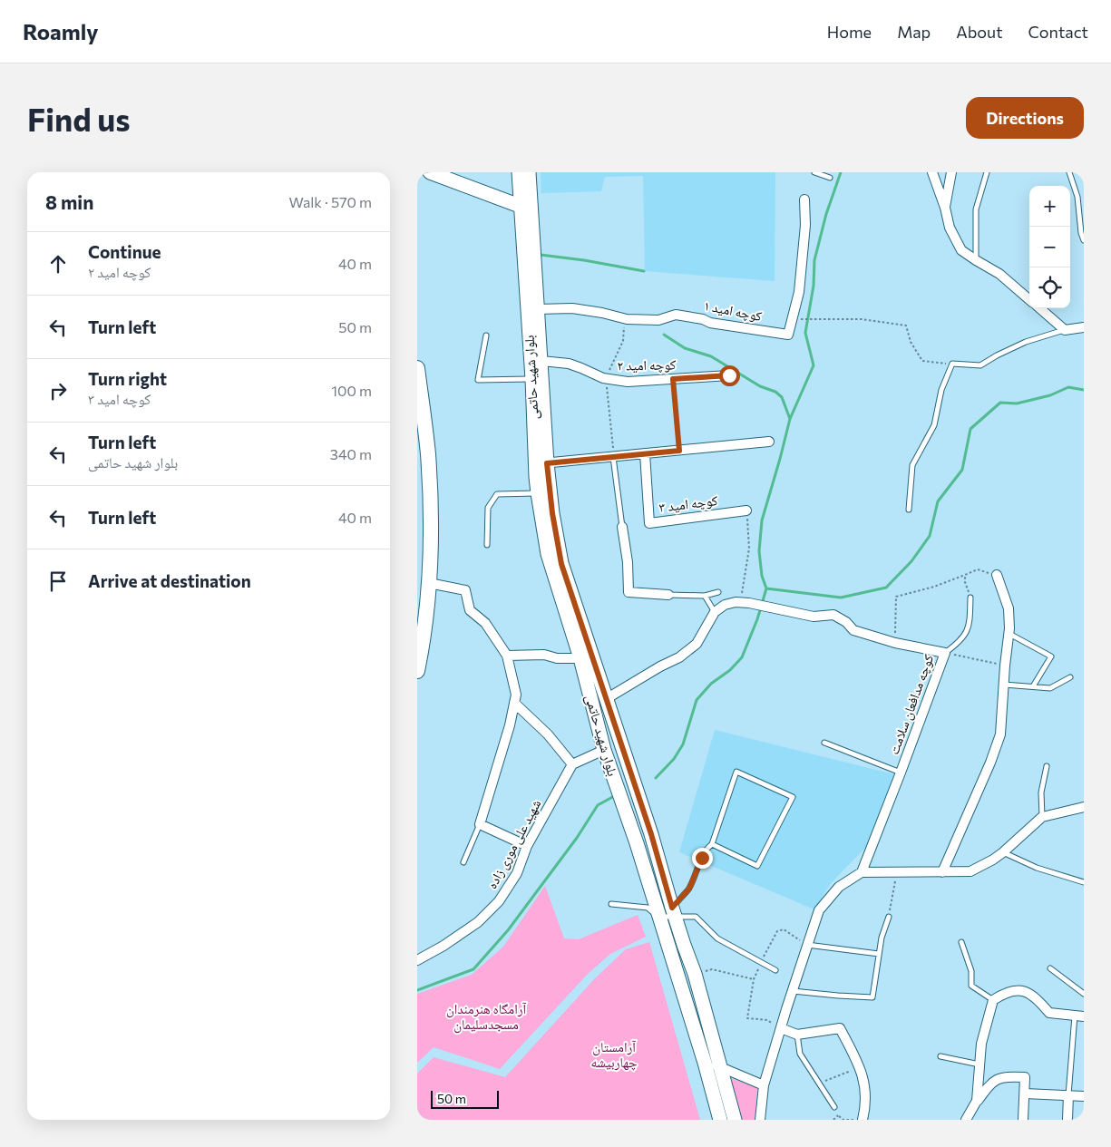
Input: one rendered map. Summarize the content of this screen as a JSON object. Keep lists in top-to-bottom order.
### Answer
{
  "streets": {
    "main road": ["بلوار شهید حاتمی"],
    "street": [
      "کوچه امید ۱",
      "کوچه امید ۲",
      "کوچه امید ۳",
      "کوچه مدافعان سلامت",
      "شهید علی موری زاده"
    ]
  },
  "crossings": [
    ["کوچه امید ۱", "بلوار شهید حاتمی"],
    ["کوچه امید ۲", "بلوار شهید حاتمی"]
  ],
  "parks": ["آرامگاه هنرمندان مسجدسلیمان", "آرامستان چهاربیشه"],
  "scale_bar": "50 m",
  "page": {
    "header": "Roamly",
    "nav": [
      "Home",
      "Map",
      "About",
      "Contact"
    ],
    "buttons": "Directions",
    "title": "Find us",
    "heading": ["8 min", "Walk · 570 m"],
    "map_buttons": ["+", "−"],
    "list": [
      ["Continue", "کوچه امید ۲", "40 m"],
      ["Turn left", "50 m"],
      ["Turn right", "کوچه امید ۳", "100 m"],
      ["Turn left", "بلوار شهید حاتمی", "340 m"],
      ["Turn left", "40 m"],
      "Arrive at destination"
    ],
    "scale": "50 m"
  }
}
